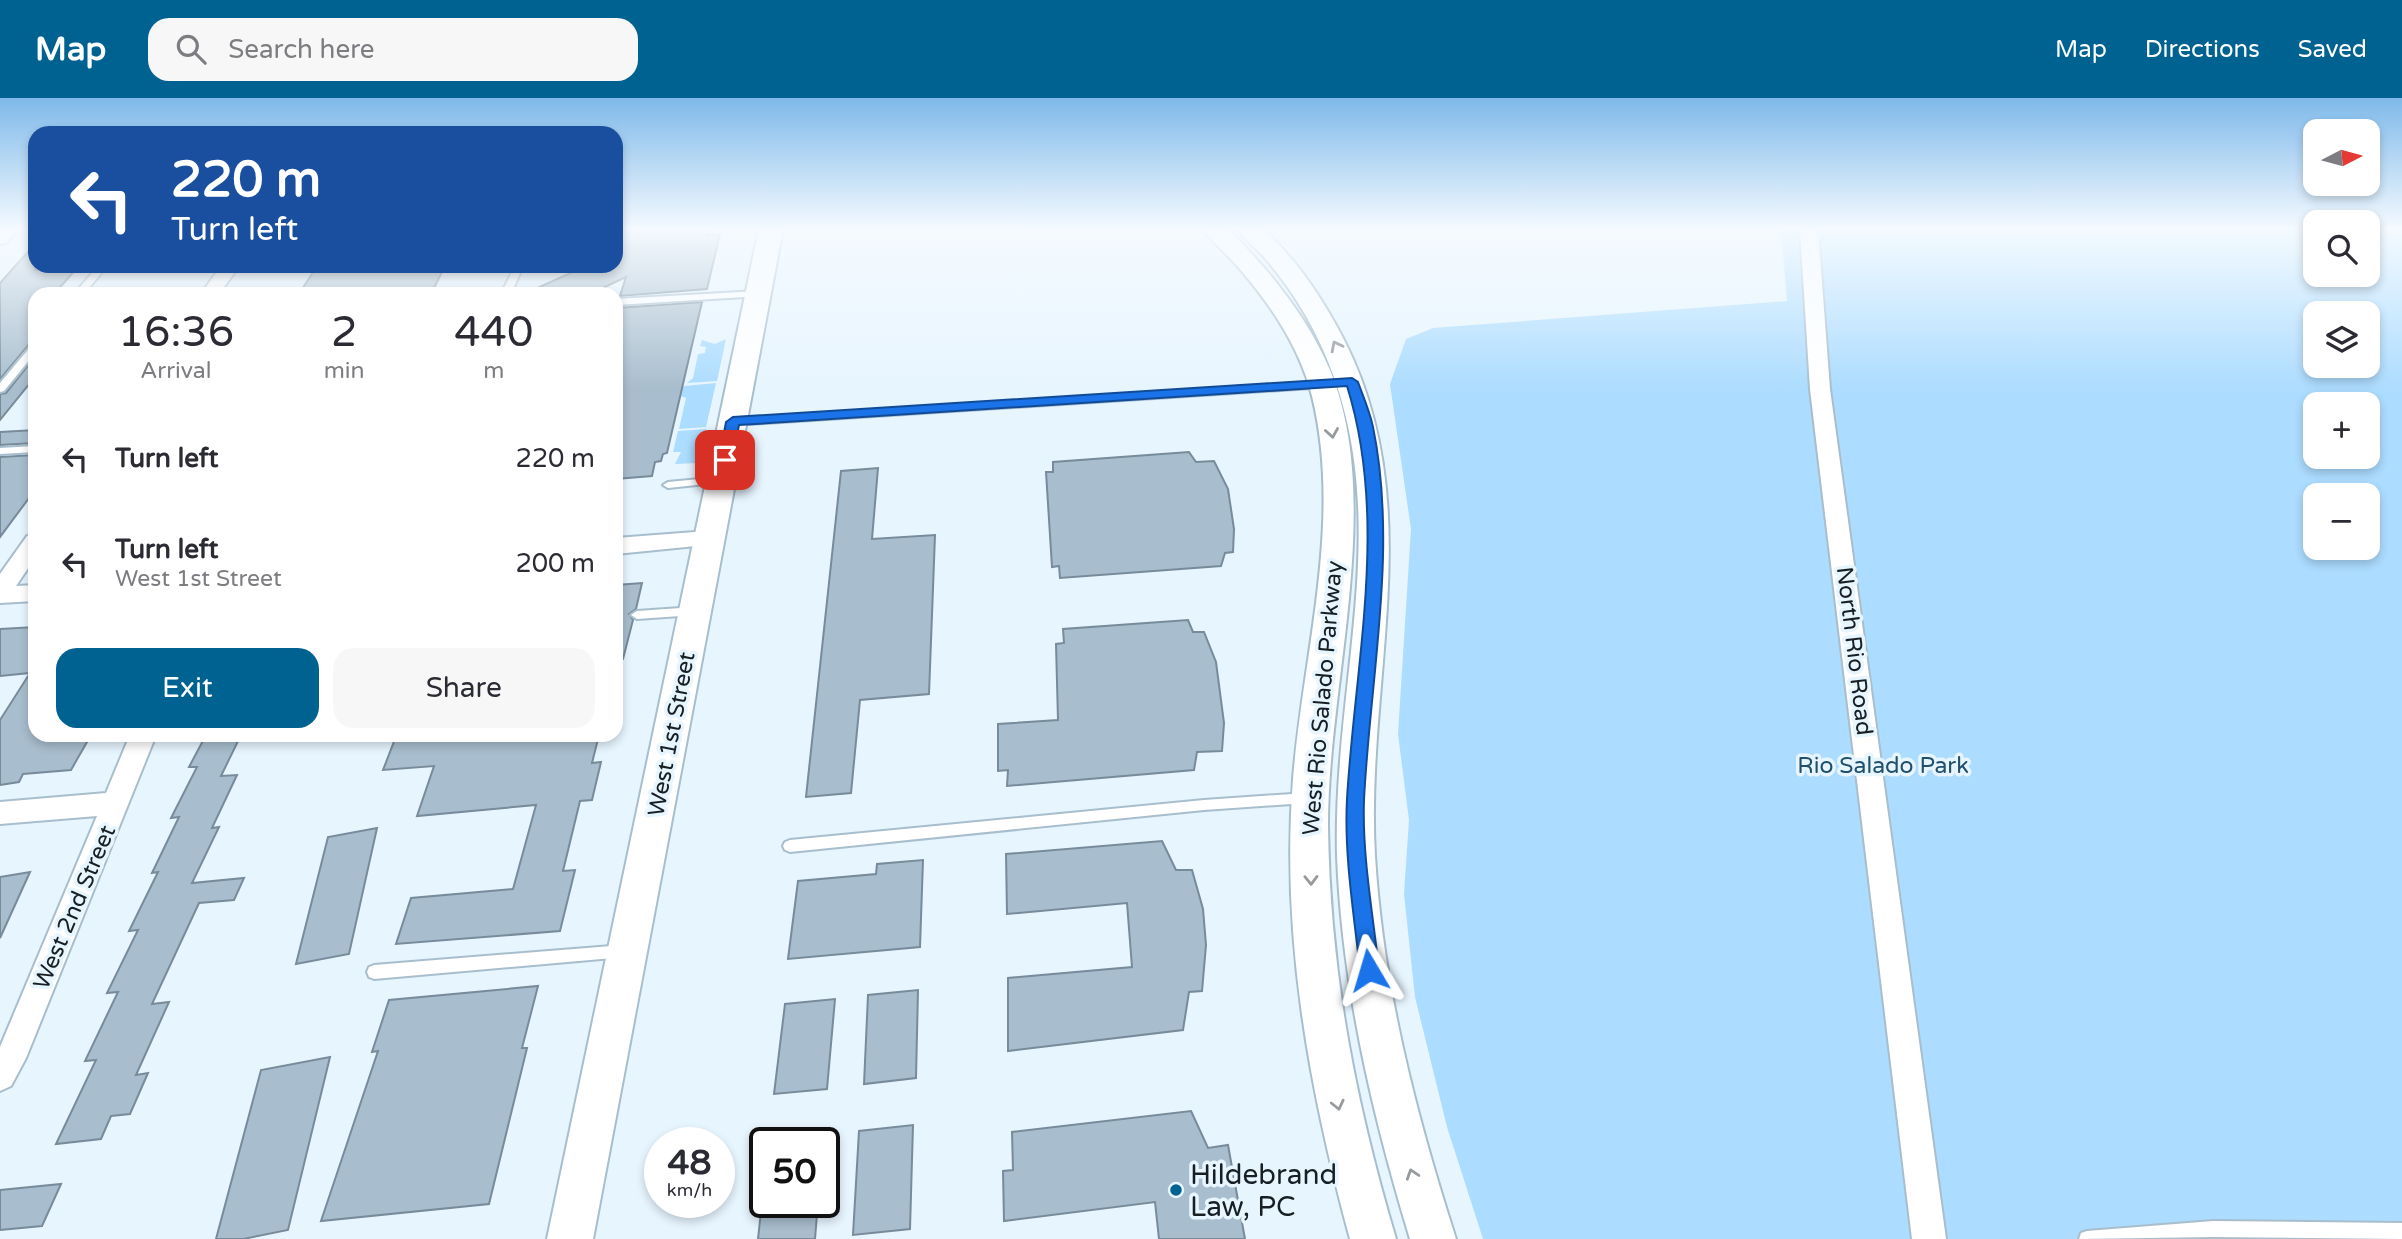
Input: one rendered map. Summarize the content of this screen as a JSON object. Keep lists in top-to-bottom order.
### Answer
{
  "streets": {
    "main road": ["West Rio Salado Parkway", "West 1st Street"],
    "street": ["North Rio Road", "West 2nd Street"]
  },
  "parks": ["Rio Salado Park"],
  "places": ["Hildebrand Law, PC"],
  "north": "right",
  "page": {
    "header": "Map",
    "search": "Search here",
    "nav": ["Map", "Directions", "Saved"],
    "map_buttons": ["+", "−"],
    "turn": ["220 m", "Turn left"],
    "eta": [
      "16:36",
      "Arrival",
      "2",
      "min",
      "440",
      "m"
    ],
    "list": [
      {
        "name": "Turn left",
        "value": "220 m"
      },
      {
        "name": "Turn left",
        "note": "West 1st Street",
        "value": "200 m"
      }
    ],
    "buttons": ["Exit", "Share"],
    "speed": "48 km/h",
    "limit": "50"
  }
}
